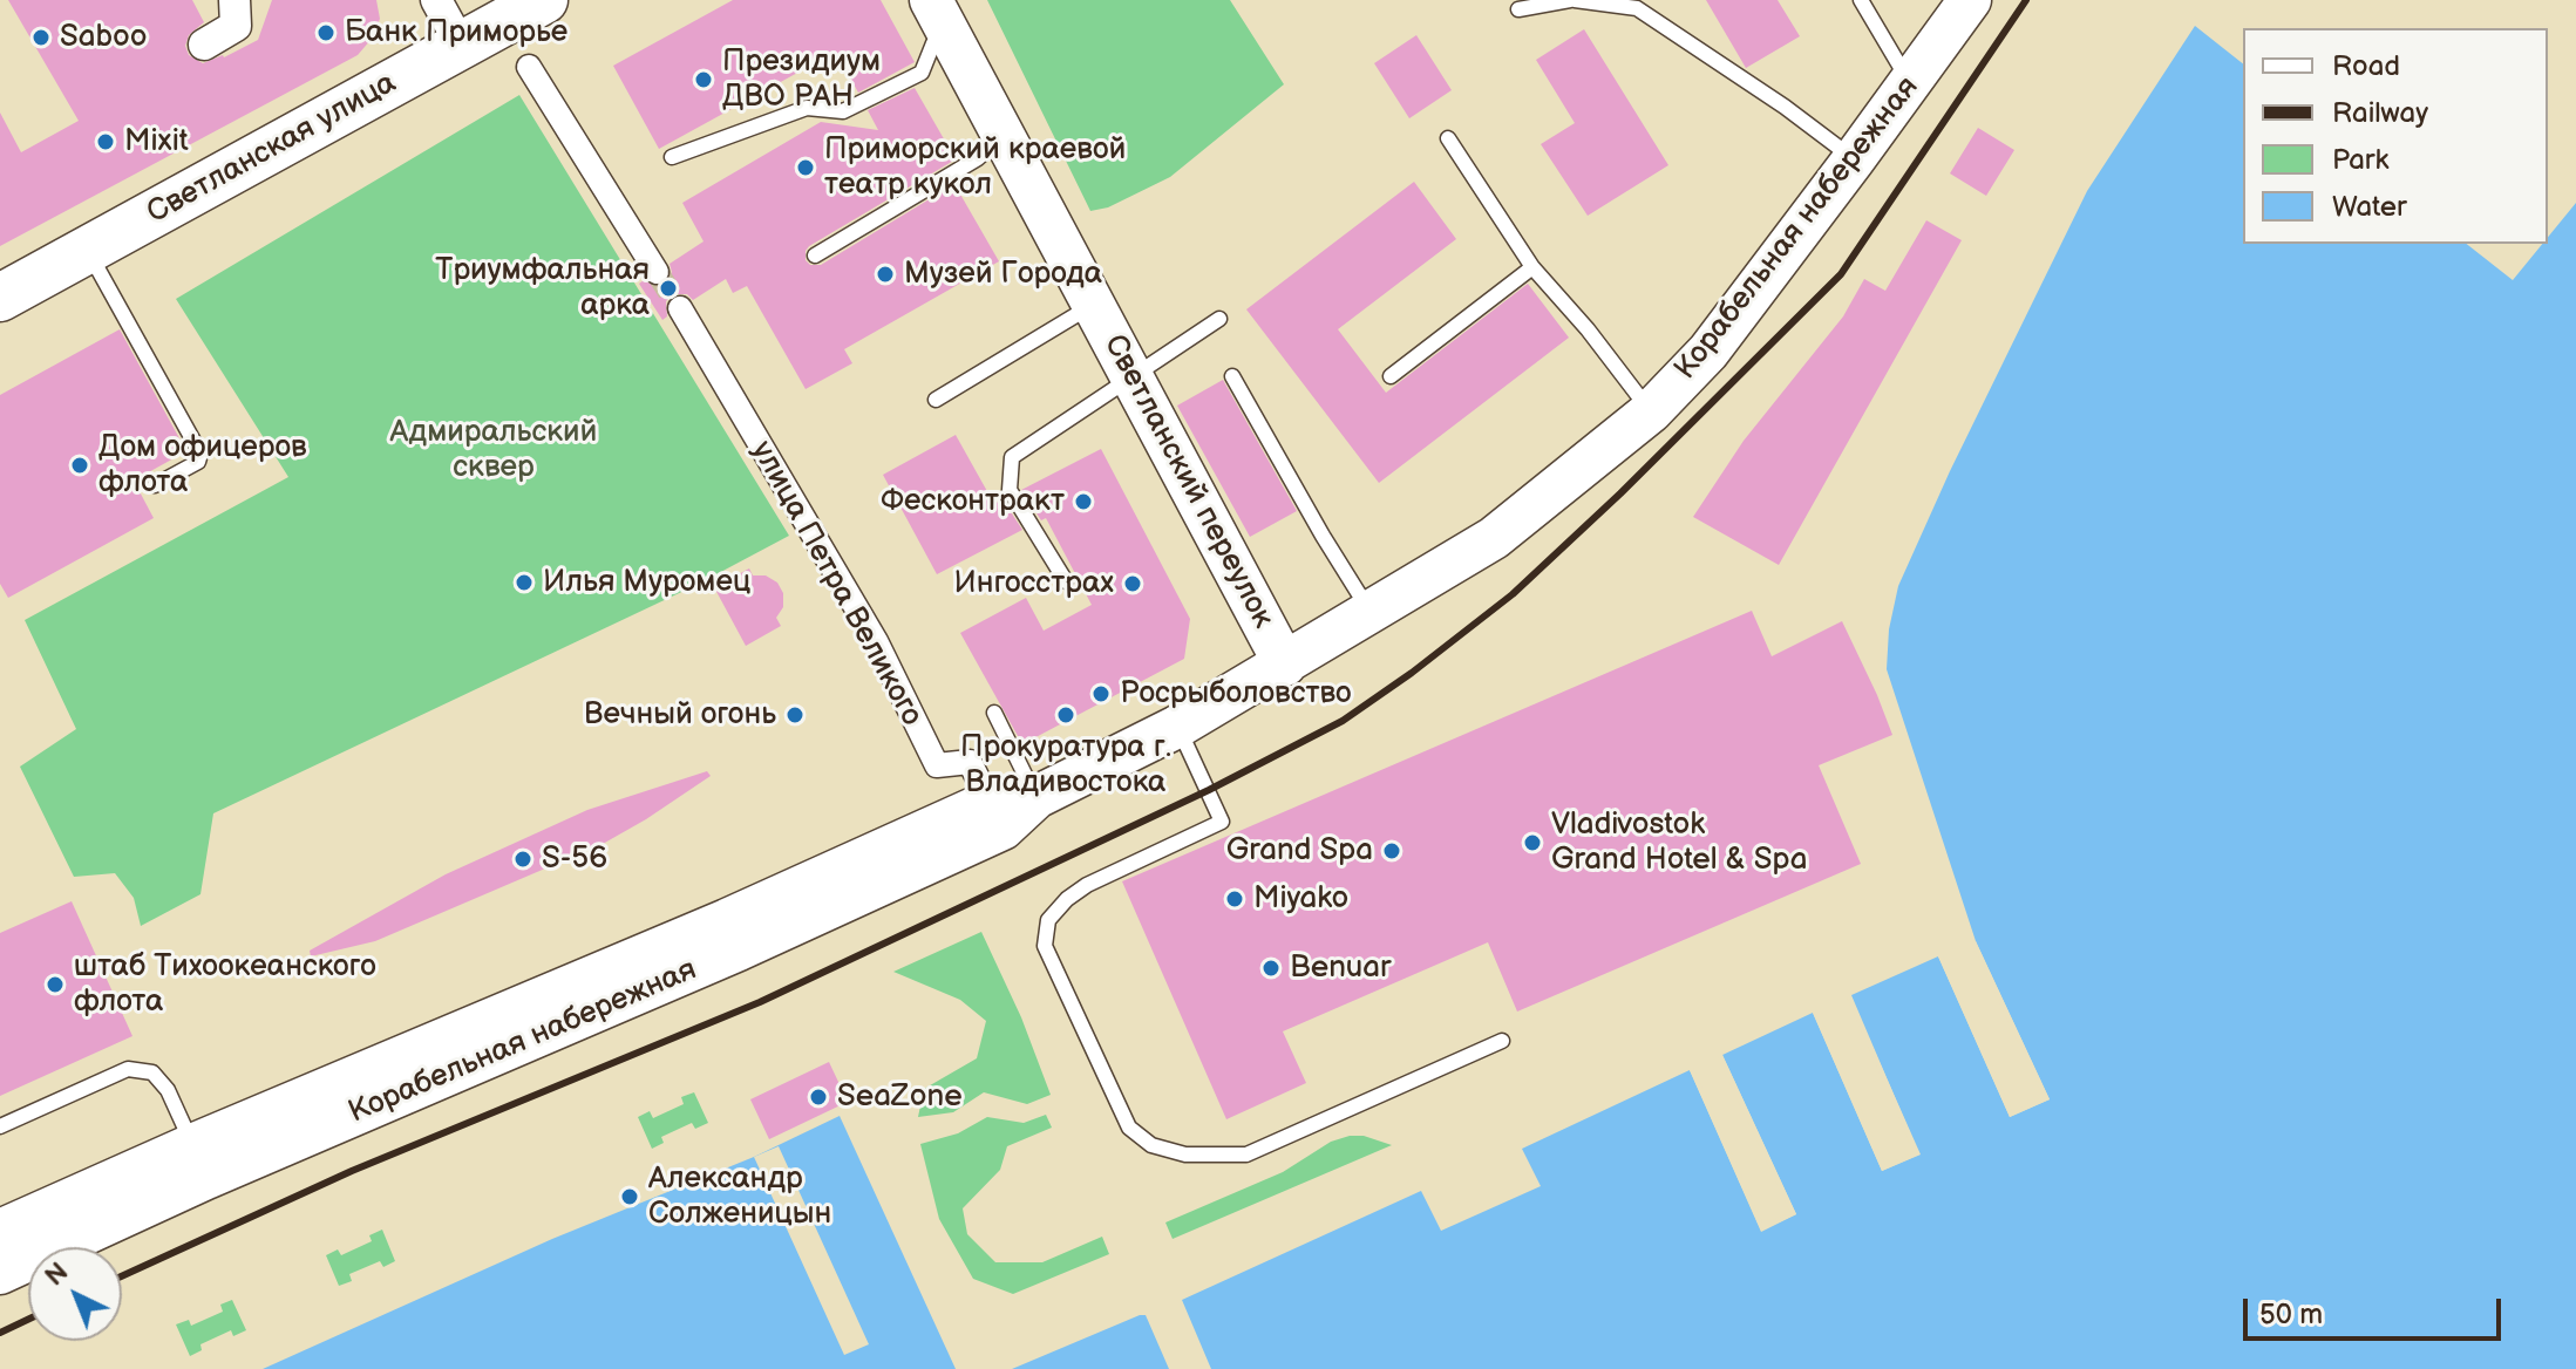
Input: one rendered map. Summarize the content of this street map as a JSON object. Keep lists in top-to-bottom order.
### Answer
{
  "streets": {
    "main road": ["Светланская улица", "Корабельная набережная", "Светланский переулок"],
    "street": ["улица Петра Великого"]
  },
  "crossings": [
    ["Корабельная набережная", "Светланский переулок"],
    ["Корабельная набережная", "улица Петра Великого"]
  ],
  "parks": ["Адмиральский сквер"],
  "places": [
    "Банк Приморье",
    "Saboo",
    "Президиум ДВО РАН",
    "Mixit",
    "Приморский краевой театр кукол",
    "Музей Города",
    "Триумфальная арка",
    "Дом офицеров флота",
    "Фесконтракт",
    "Илья Муромец",
    "Ингосстрах",
    "Росрыболовство",
    "Вечный огонь",
    "Прокуратура г. Владивостока",
    "Vladivostok Grand Hotel & Spa",
    "Grand Spa",
    "S-56",
    "Miyako",
    "Benuar",
    "штаб Тихоокеанского флота",
    "SeaZone",
    "Александр Солженицын"
  ],
  "legend": [
    "Road",
    "Railway",
    "Park",
    "Water"
  ],
  "scale_bar": "50 m",
  "north": "top left"
}
